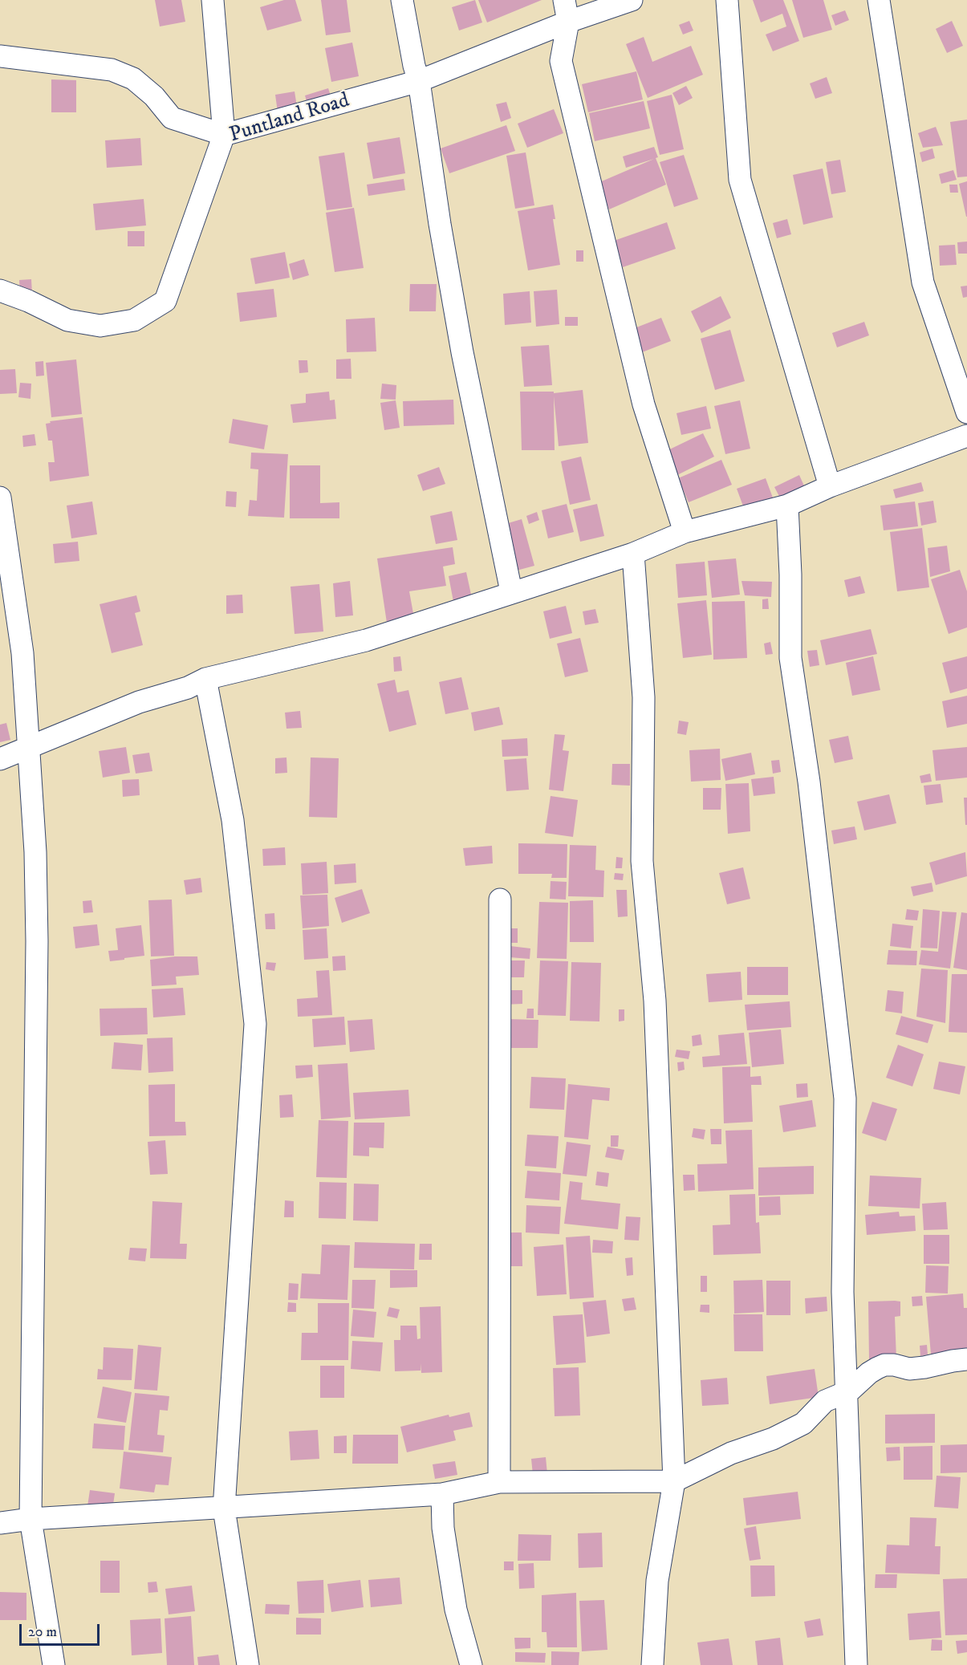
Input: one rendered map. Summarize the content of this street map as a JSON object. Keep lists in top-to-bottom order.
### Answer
{
  "streets": {
    "street": ["Puntland Road"]
  },
  "scale_bar": "20 m"
}
